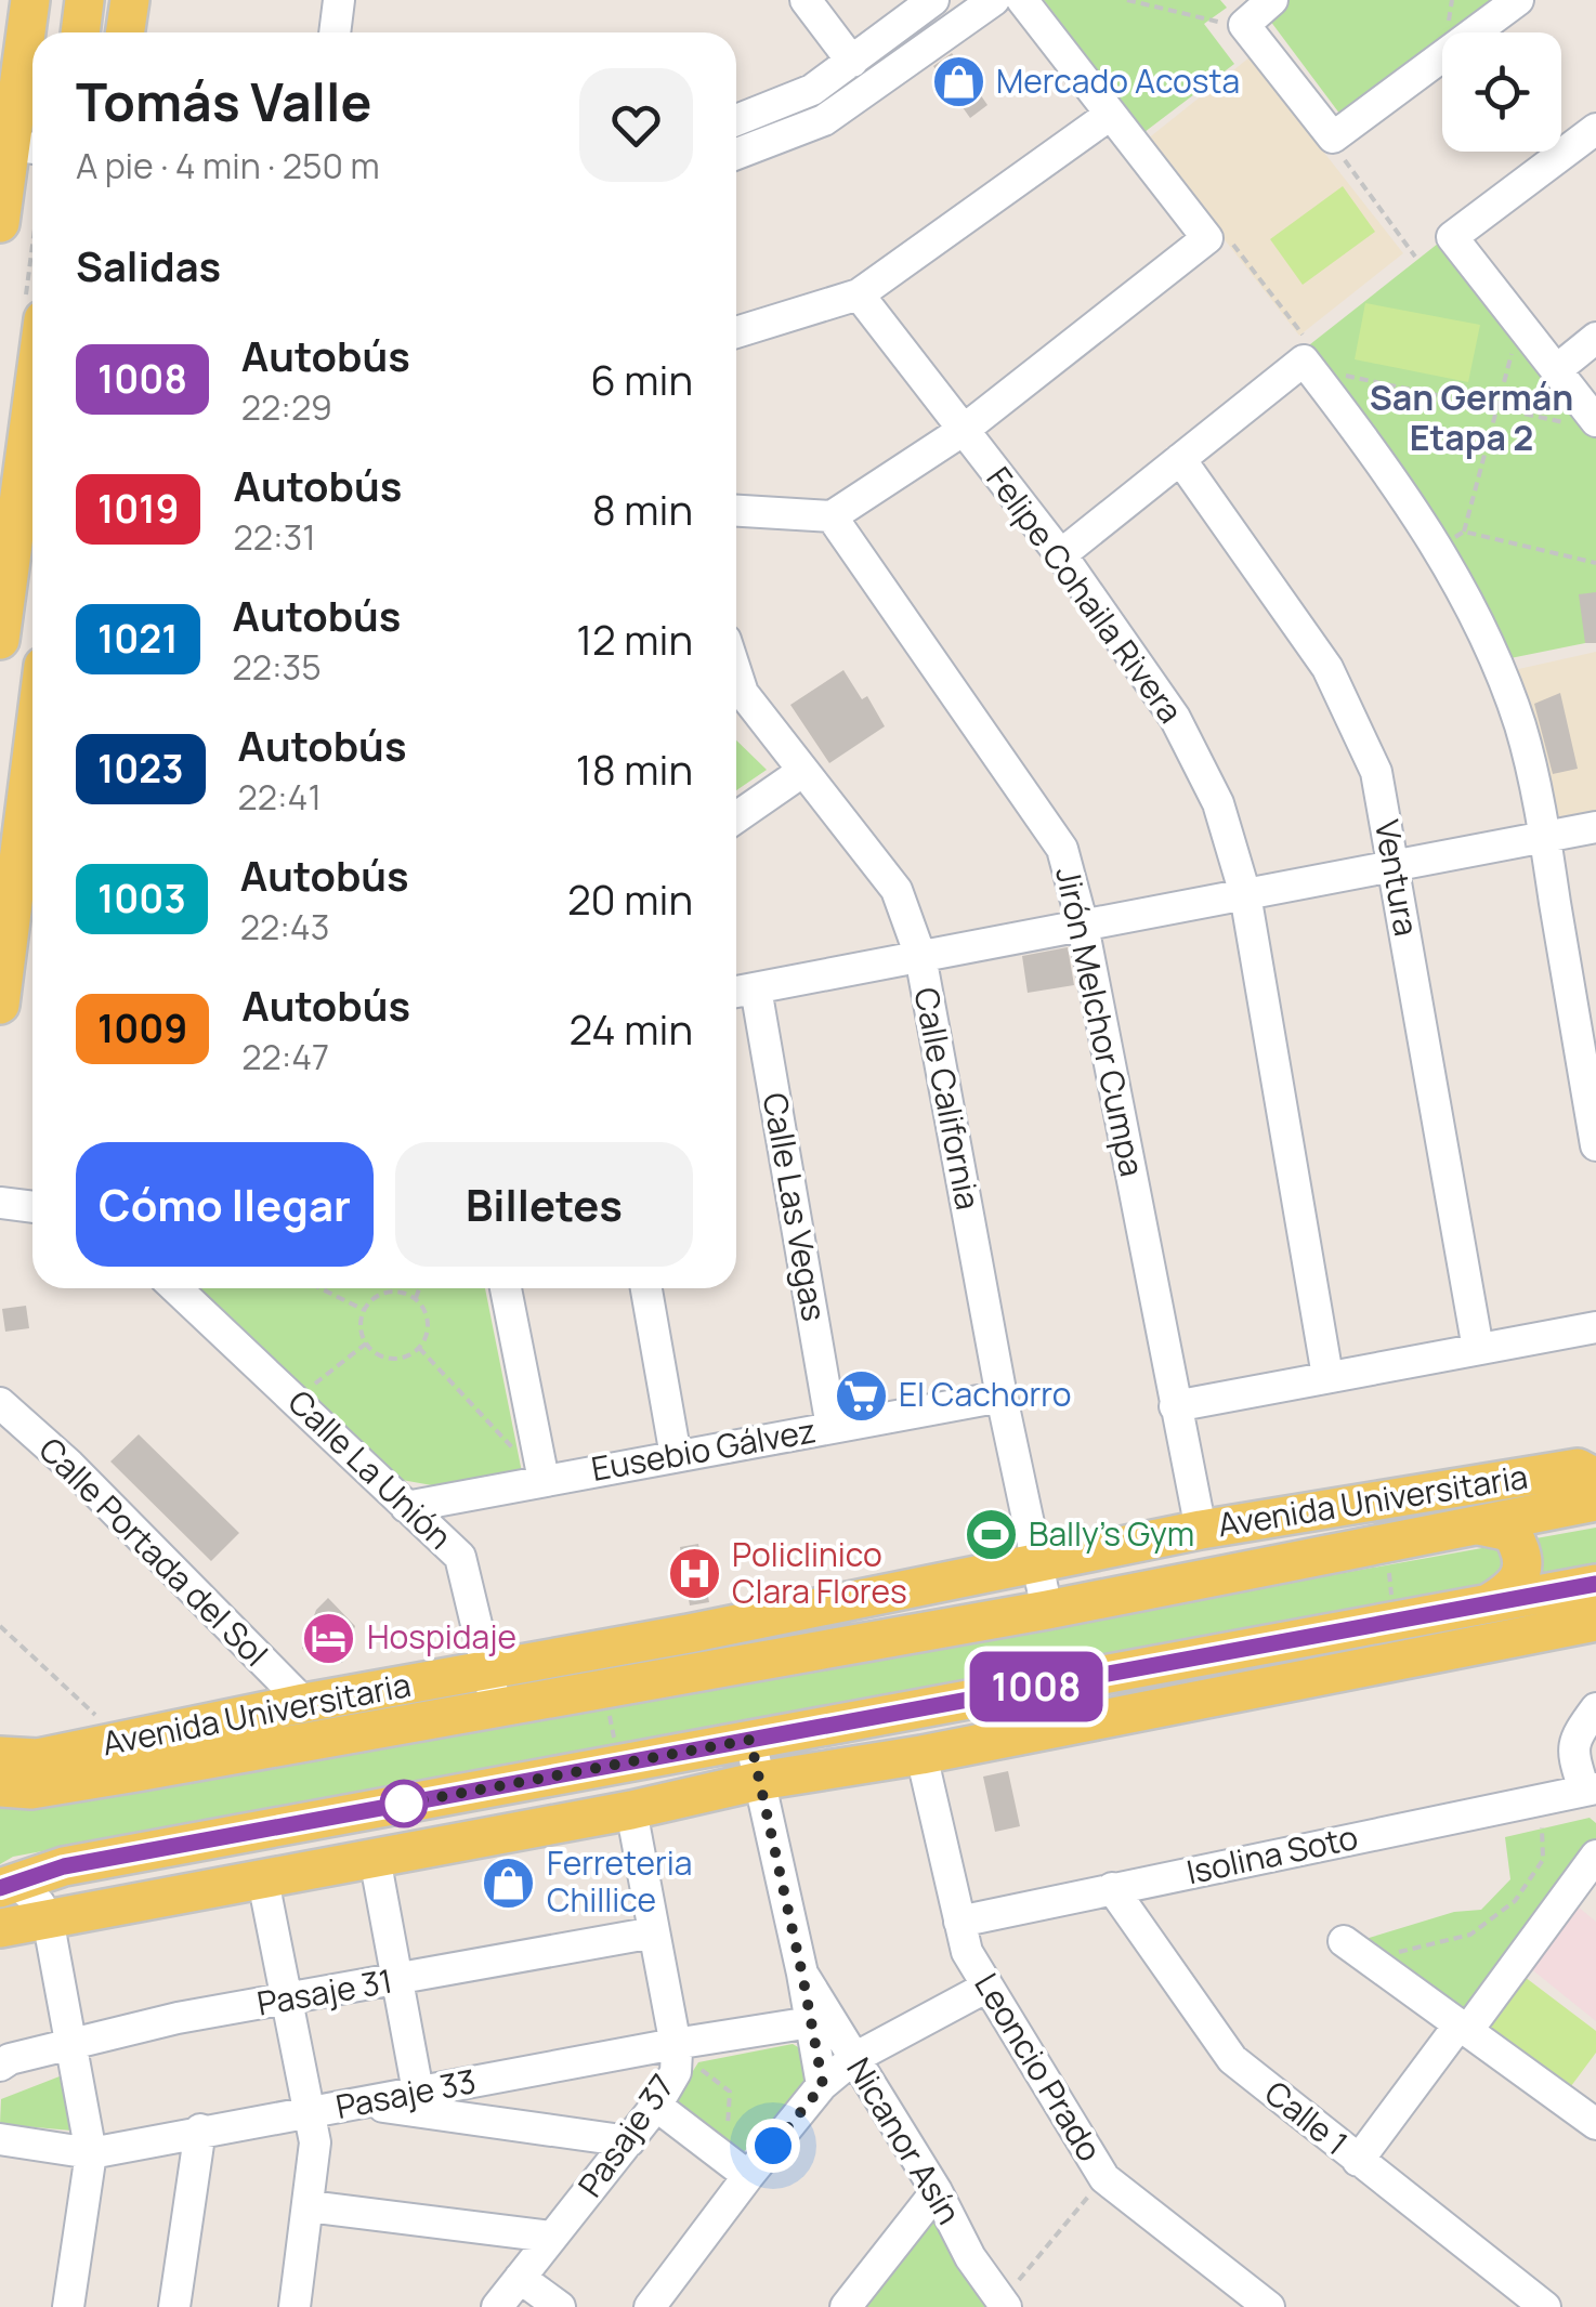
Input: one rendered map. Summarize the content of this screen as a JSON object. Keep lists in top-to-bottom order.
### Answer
{
  "streets": {
    "main road": ["Avenida Universitaria"],
    "street": [
      "Felipe Cohaila Rivera",
      "Ventura",
      "Jirón Melchor Cumpa",
      "Calle California",
      "Calle Las Vegas",
      "Eusebio Gálvez",
      "Calle La Unión",
      "Calle Portada del Sol",
      "Isolina Soto",
      "Pasaje 31",
      "Leoncio Prado",
      "Pasaje 33",
      "Calle 1",
      "Pasaje 37",
      "Nicanor Asín"
    ]
  },
  "crossings": [
    ["Jirón Melchor Cumpa", "Avenida Universitaria"],
    ["Calle California", "Eusebio Gálvez"],
    ["Calle California", "Avenida Universitaria"],
    ["Calle Las Vegas", "Eusebio Gálvez"],
    ["Eusebio Gálvez", "Calle La Unión"],
    ["Calle La Unión", "Avenida Universitaria"],
    ["Avenida Universitaria", "Calle Portada del Sol"],
    ["Isolina Soto", "Leoncio Prado"],
    ["Isolina Soto", "Calle 1"],
    ["Pasaje 31", "Pasaje 37"],
    ["Pasaje 33", "Pasaje 37"],
    ["Pasaje 33", "Nicanor Asín"]
  ],
  "districts": ["San Germán Etapa 2"],
  "places": {
    "shop": ["Mercado Acosta", "Ferreteria Chillice"],
    "supermarket": ["El Cachorro"],
    "sports": ["Bally's Gym"],
    "hospital": ["Policlinico Clara Flores"],
    "hotel": ["Hospidaje"]
  },
  "lines": ["bus line 1008"],
  "page": {
    "on_map": "1008",
    "heading": [
      ["Tomás Valle", "A pie · 4 min · 250 m"],
      "Salidas"
    ],
    "list": [
      {
        "mark": "1008",
        "name": "Autobús",
        "note": "22:29",
        "value": "6 min"
      },
      {
        "mark": "1019",
        "name": "Autobús",
        "note": "22:31",
        "value": "8 min"
      },
      {
        "mark": "1021",
        "name": "Autobús",
        "note": "22:35",
        "value": "12 min"
      },
      {
        "mark": "1023",
        "name": "Autobús",
        "note": "22:41",
        "value": "18 min"
      },
      {
        "mark": "1003",
        "name": "Autobús",
        "note": "22:43",
        "value": "20 min"
      },
      {
        "mark": "1009",
        "name": "Autobús",
        "note": "22:47",
        "value": "24 min"
      }
    ],
    "buttons": ["Cómo llegar", "Billetes"]
  }
}
